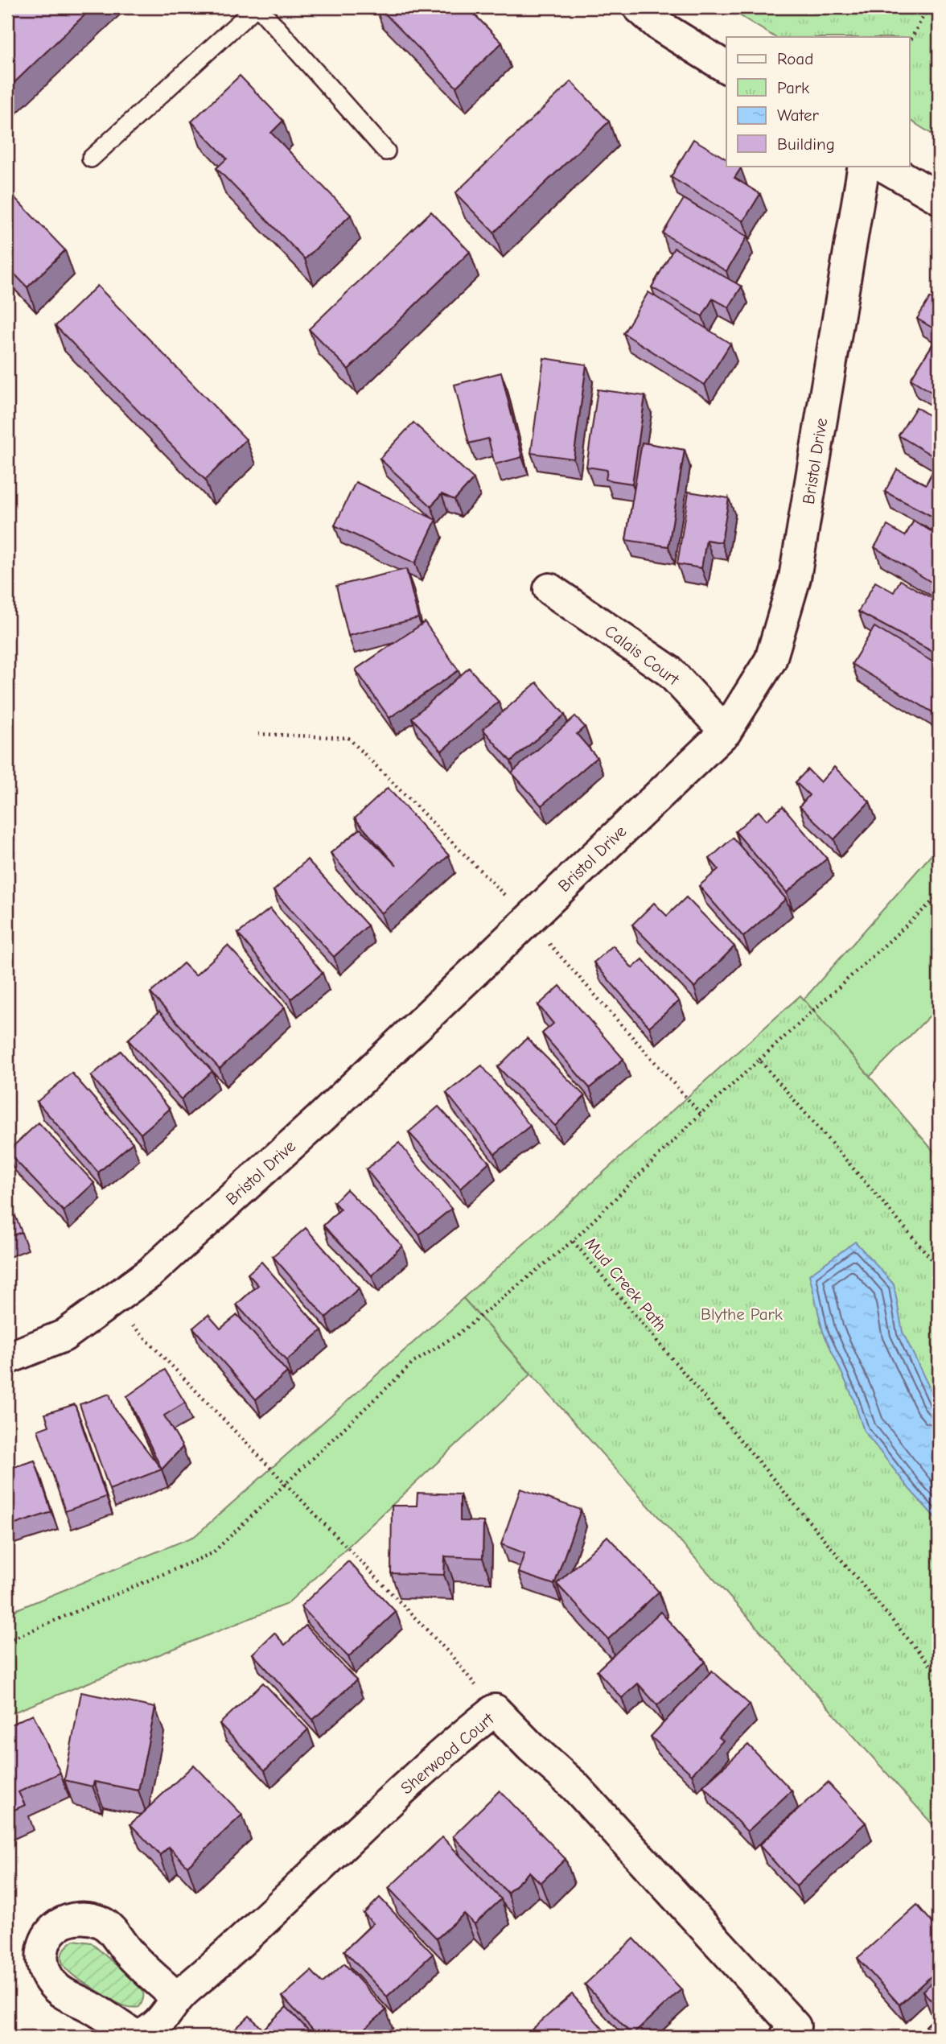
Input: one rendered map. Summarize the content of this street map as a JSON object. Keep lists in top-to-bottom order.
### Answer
{
  "streets": {
    "street": ["Bristol Drive", "Calais Court", "Sherwood Court"],
    "path": ["Mud Creek Path"]
  },
  "crossings": [
    ["Bristol Drive", "Calais Court"]
  ],
  "parks": ["Blythe Park"],
  "legend": [
    "Road",
    "Park",
    "Water",
    "Building"
  ]
}
